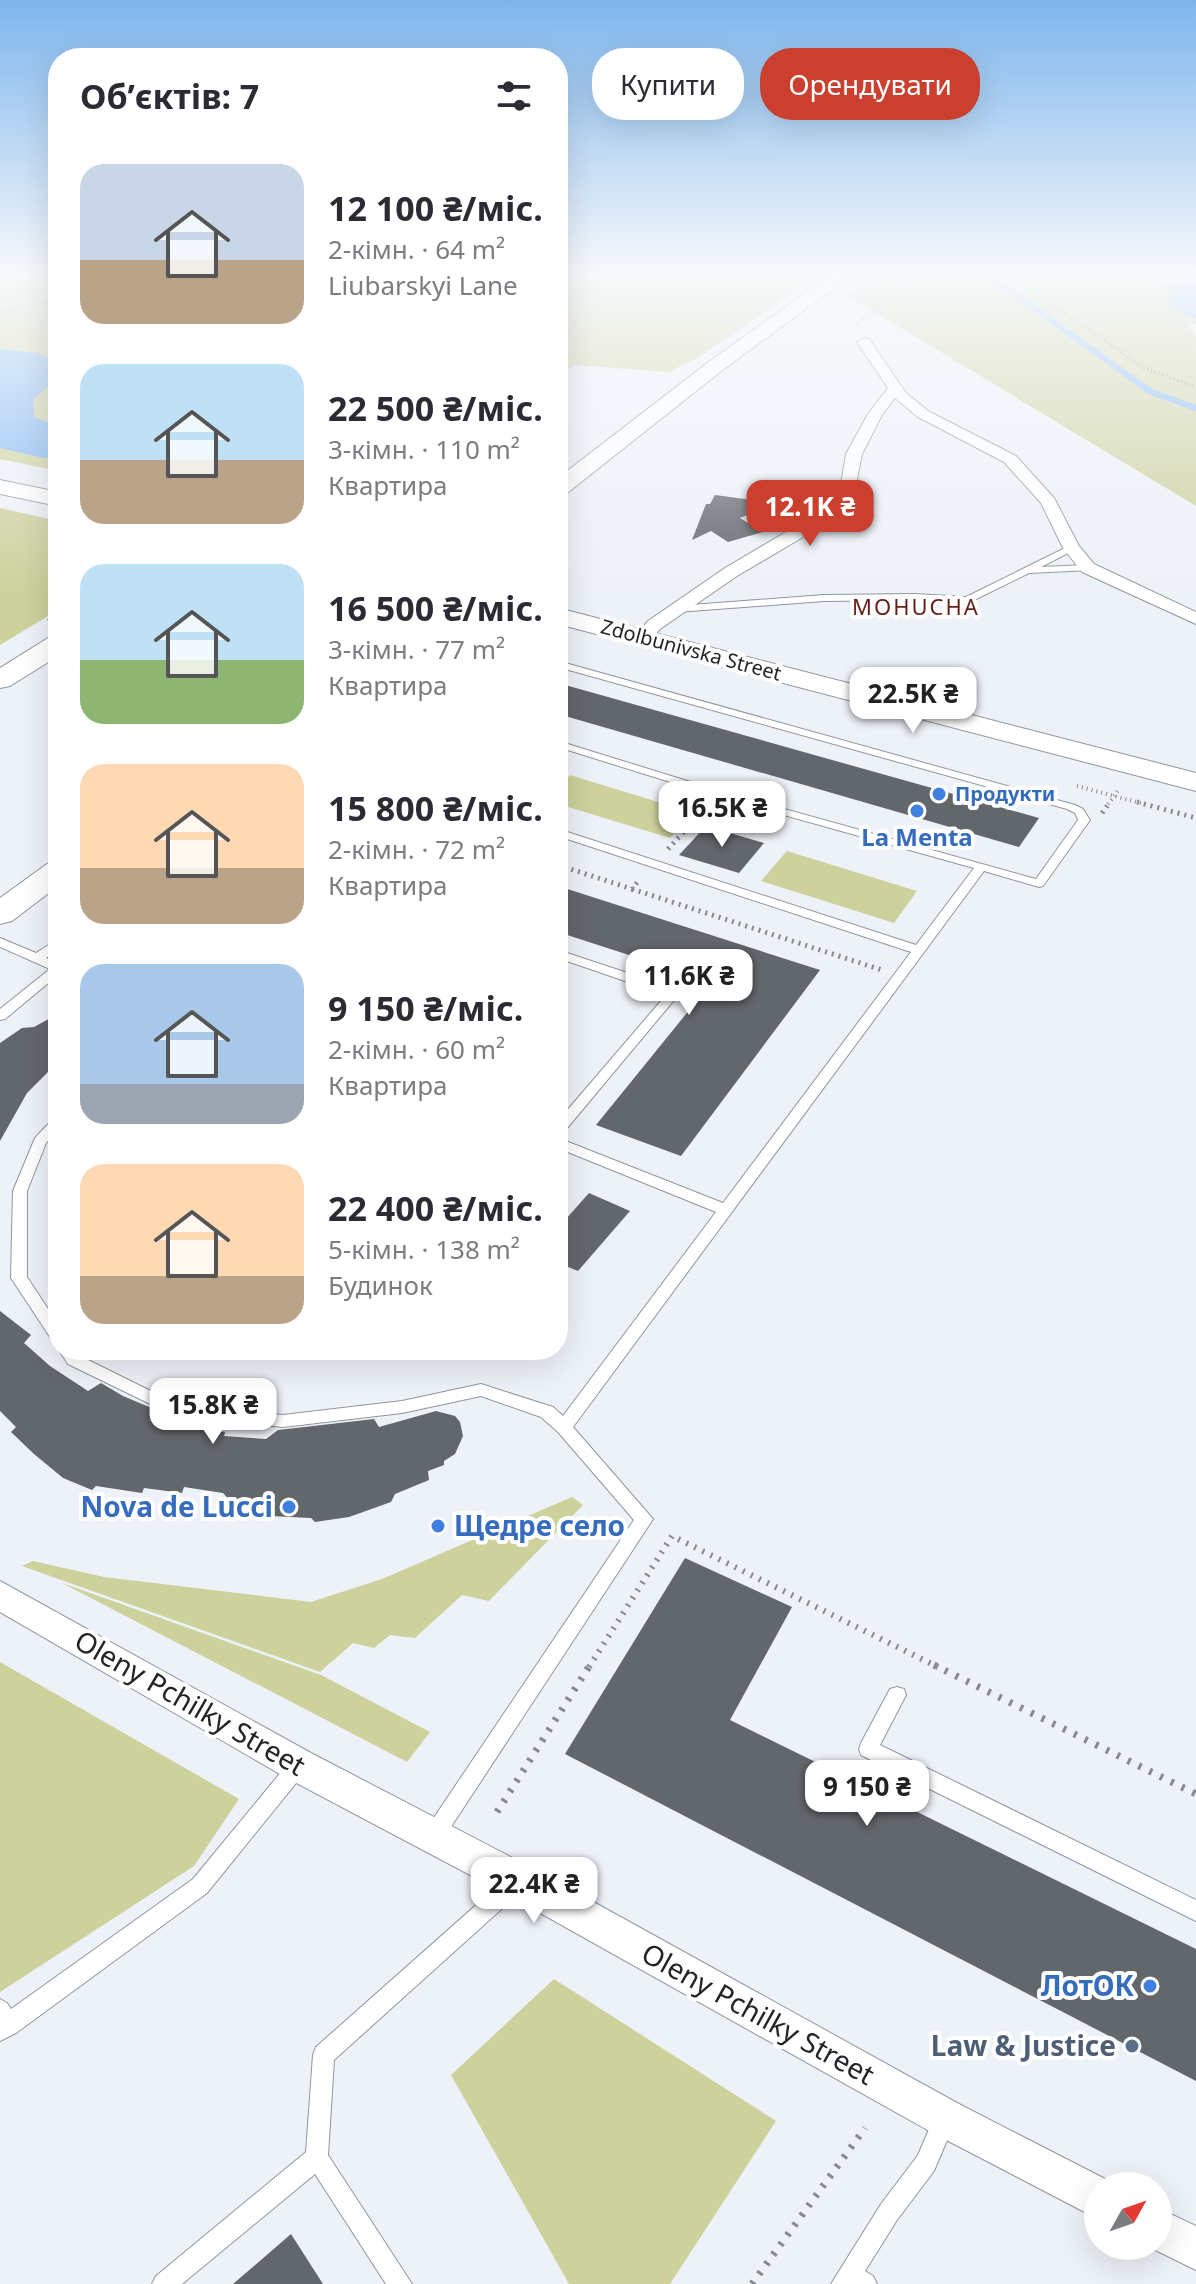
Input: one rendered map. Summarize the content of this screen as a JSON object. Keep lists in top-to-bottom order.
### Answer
{
  "streets": {
    "main road": ["Zdolbunivska Street"],
    "street": ["Oleny Pchilky Street"]
  },
  "districts": ["MOHUCHA"],
  "places": [
    "Продукти",
    "La Menta",
    "Nova de Lucci",
    "Щедре село",
    "ЛотОК",
    "Law & Justice"
  ],
  "north": "top right",
  "page": {
    "chip": ["Купити", "Орендувати"],
    "heading": "Об’єктів: 7",
    "list": [
      {
        "name": "12 100 ₴/міс.",
        "note": "2-кімн. · 64 m² · Liubarskyi Lane"
      },
      {
        "name": "22 500 ₴/міс.",
        "note": "3-кімн. · 110 m² · Квартира"
      },
      {
        "name": "16 500 ₴/міс.",
        "note": "3-кімн. · 77 m² · Квартира"
      },
      {
        "name": "15 800 ₴/міс.",
        "note": "2-кімн. · 72 m² · Квартира"
      },
      {
        "name": "9 150 ₴/міс.",
        "note": "2-кімн. · 60 m² · Квартира"
      },
      {
        "name": "22 400 ₴/міс.",
        "note": "5-кімн. · 138 m² · Будинок"
      }
    ],
    "price": [
      "12.1K ₴",
      "22.5K ₴",
      "16.5K ₴",
      "11.6K ₴",
      "15.8K ₴",
      "9 150 ₴",
      "22.4K ₴"
    ]
  }
}
